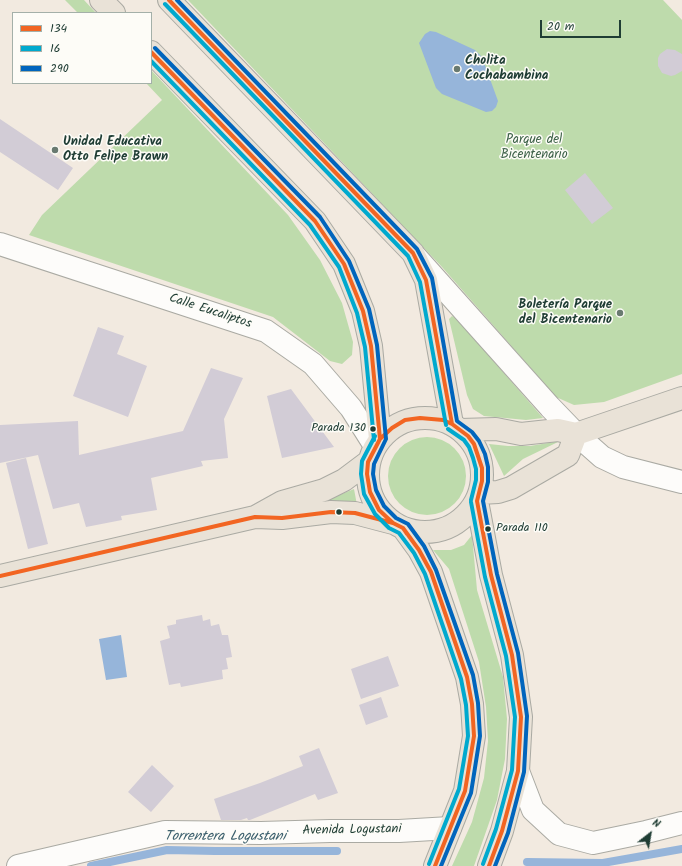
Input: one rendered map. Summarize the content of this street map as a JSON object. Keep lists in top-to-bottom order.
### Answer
{
  "streets": {
    "street": ["Calle Eucaliptos", "Avenida Logustani"]
  },
  "water": ["Torrentera Logustani"],
  "parks": ["Parque del Bicentenario"],
  "places": [
    "Cholita Cochabambina",
    "Unidad Educativa Otto Felipe Brawn",
    "Boletería Parque del Bicentenario",
    "Parada 130",
    "Parada 110"
  ],
  "lines": ["transit line 134", "transit line 290", "transit line 16"],
  "legend": ["134", "16", "290"],
  "scale_bar": "20 m",
  "north": "top right"
}
